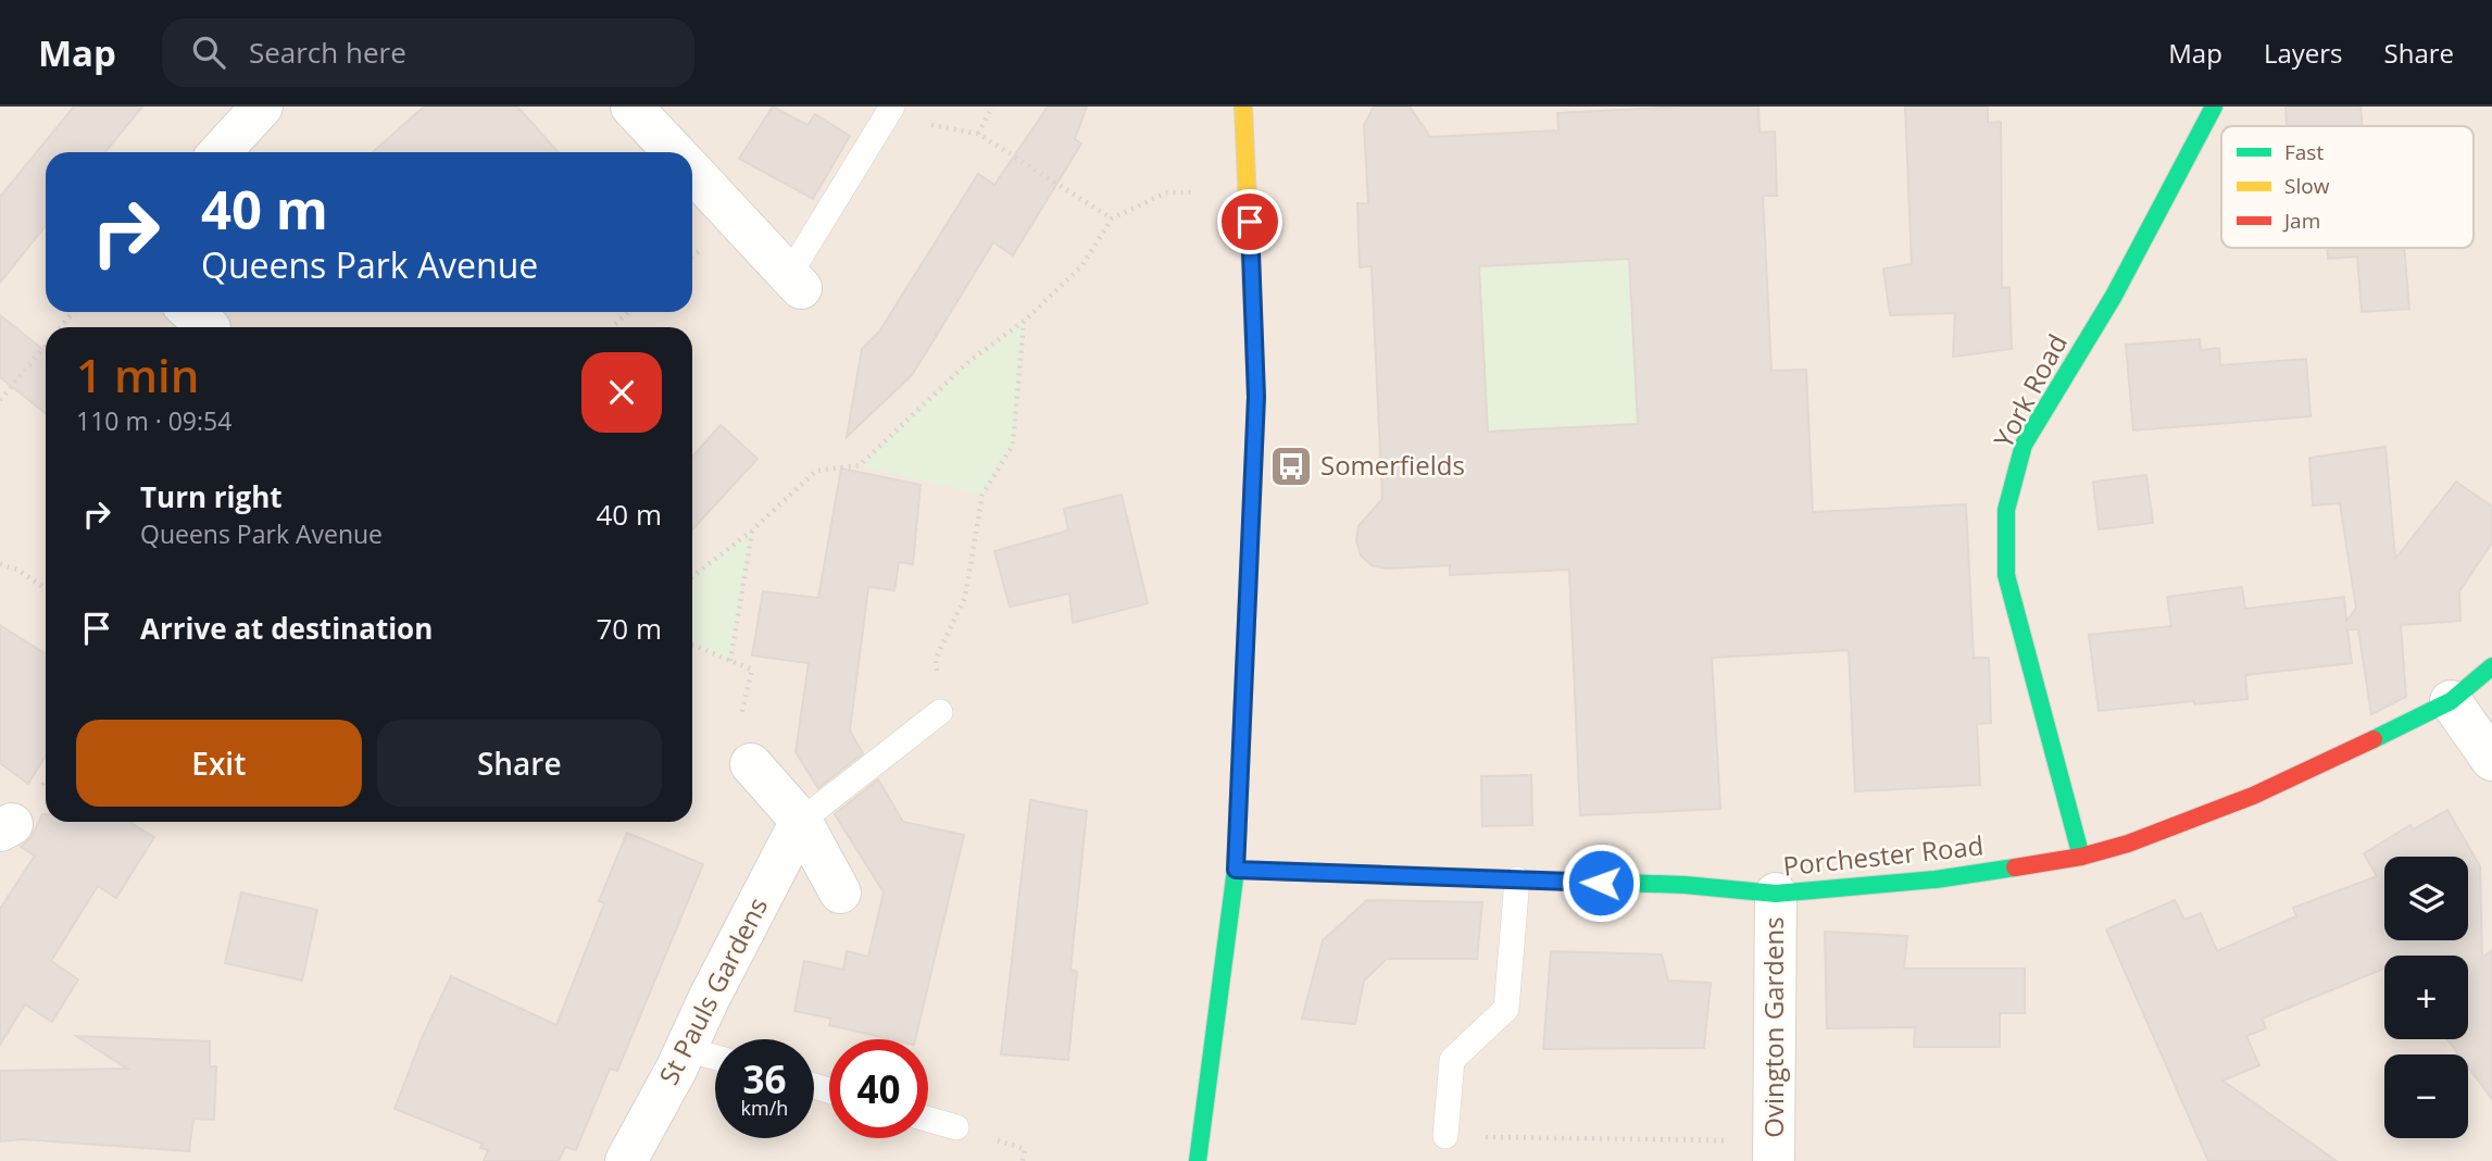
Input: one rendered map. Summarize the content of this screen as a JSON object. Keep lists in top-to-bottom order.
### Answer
{
  "streets": {
    "street": [
      "York Road",
      "Porchester Road",
      "St Pauls Gardens",
      "Ovington Gardens"
    ]
  },
  "crossings": [
    ["York Road", "Porchester Road"],
    ["Porchester Road", "Ovington Gardens"]
  ],
  "places": {
    "bus stop": ["Somerfields"]
  },
  "legend": ["Fast", "Slow", "Jam"],
  "page": {
    "header": "Map",
    "search": "Search here",
    "nav": ["Map", "Layers", "Share"],
    "turn": ["40 m", "Queens Park Avenue"],
    "heading": ["1 min", "110 m · 09:54"],
    "list": [
      {
        "name": "Turn right",
        "note": "Queens Park Avenue",
        "value": "40 m"
      },
      {
        "name": "Arrive at destination",
        "value": "70 m"
      }
    ],
    "buttons": ["Exit", "Share"],
    "map_buttons": ["+", "−"],
    "speed": "36 km/h",
    "limit": "40"
  }
}
